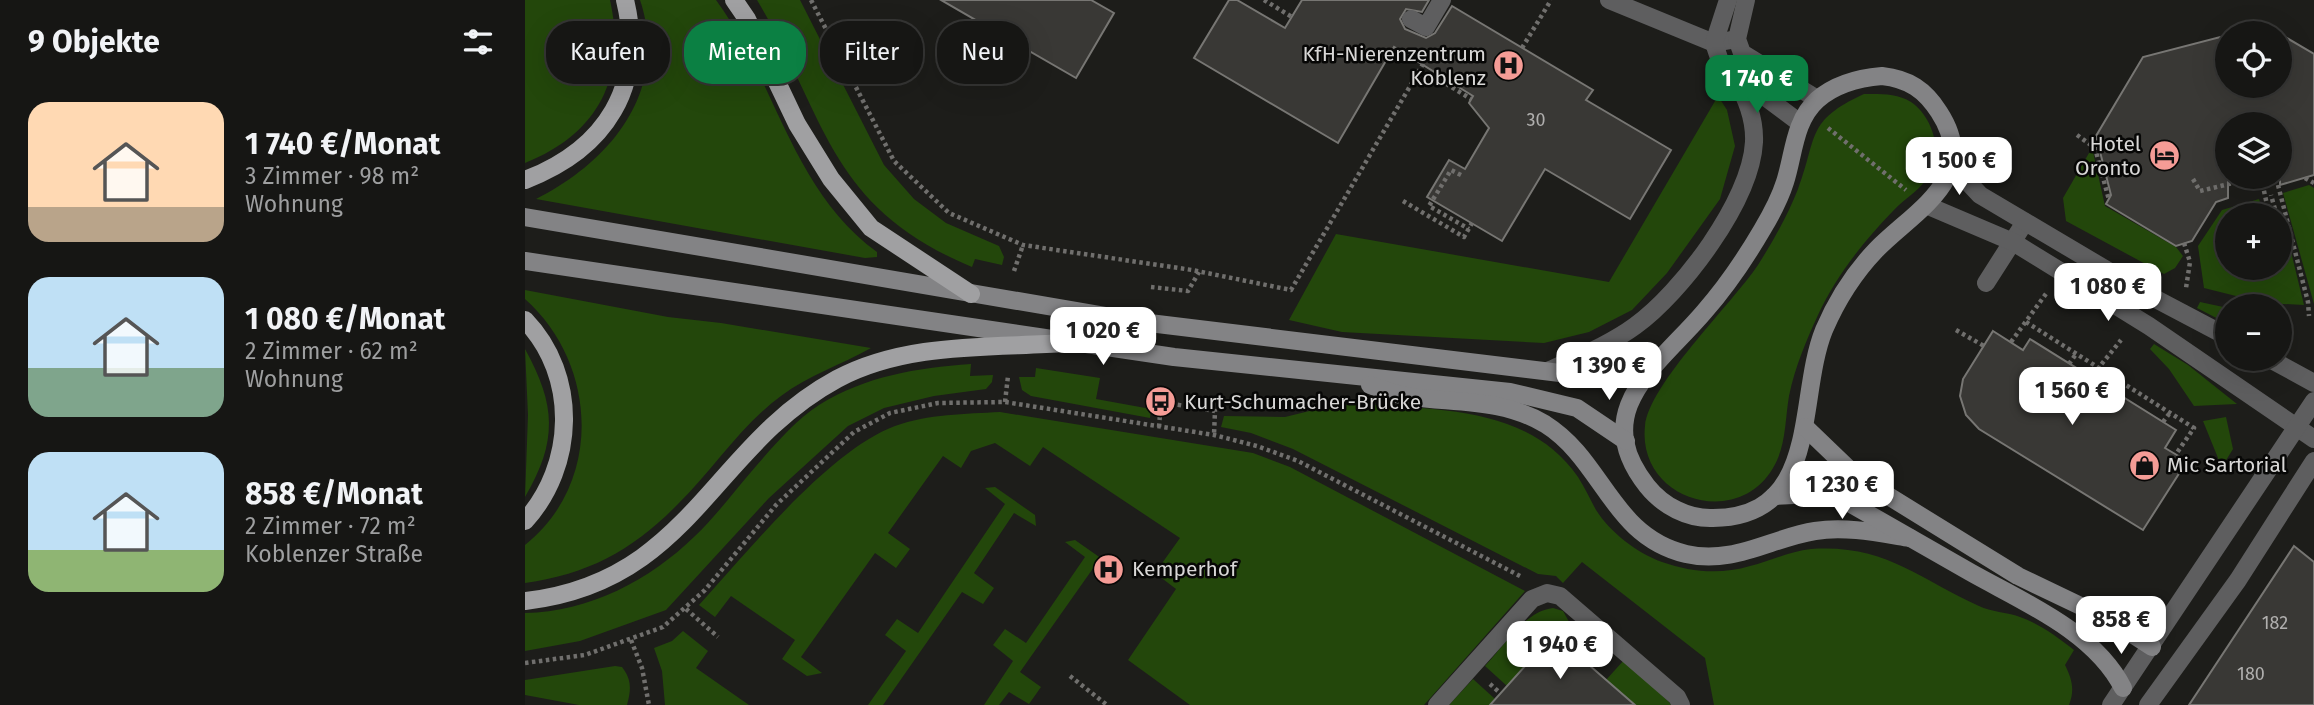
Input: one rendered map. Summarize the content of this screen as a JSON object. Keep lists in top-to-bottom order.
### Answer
{
  "places": {
    "hospital": ["KfH-Nierenzentrum Koblenz", "Kemperhof"],
    "hotel": ["Hotel Oronto"],
    "bus stop": ["Kurt-Schumacher-Brücke"],
    "shop": ["Mic Sartorial"]
  },
  "house_numbers": ["30", "182", "180"],
  "page": {
    "heading": "9 Objekte",
    "map_buttons": ["+", "−"],
    "chip": [
      "Kaufen",
      "Mieten",
      "Filter",
      "Neu"
    ],
    "price": [
      "1 740 €",
      "1 500 €",
      "1 080 €",
      "1 020 €",
      "1 390 €",
      "1 560 €",
      "1 230 €",
      "858 €",
      "1 940 €"
    ],
    "list": [
      {
        "name": "1 740 €/Monat",
        "note": "3 Zimmer · 98 m² · Wohnung"
      },
      {
        "name": "1 080 €/Monat",
        "note": "2 Zimmer · 62 m² · Wohnung"
      },
      {
        "name": "858 €/Monat",
        "note": "2 Zimmer · 72 m² · Koblenzer Straße"
      }
    ]
  }
}
